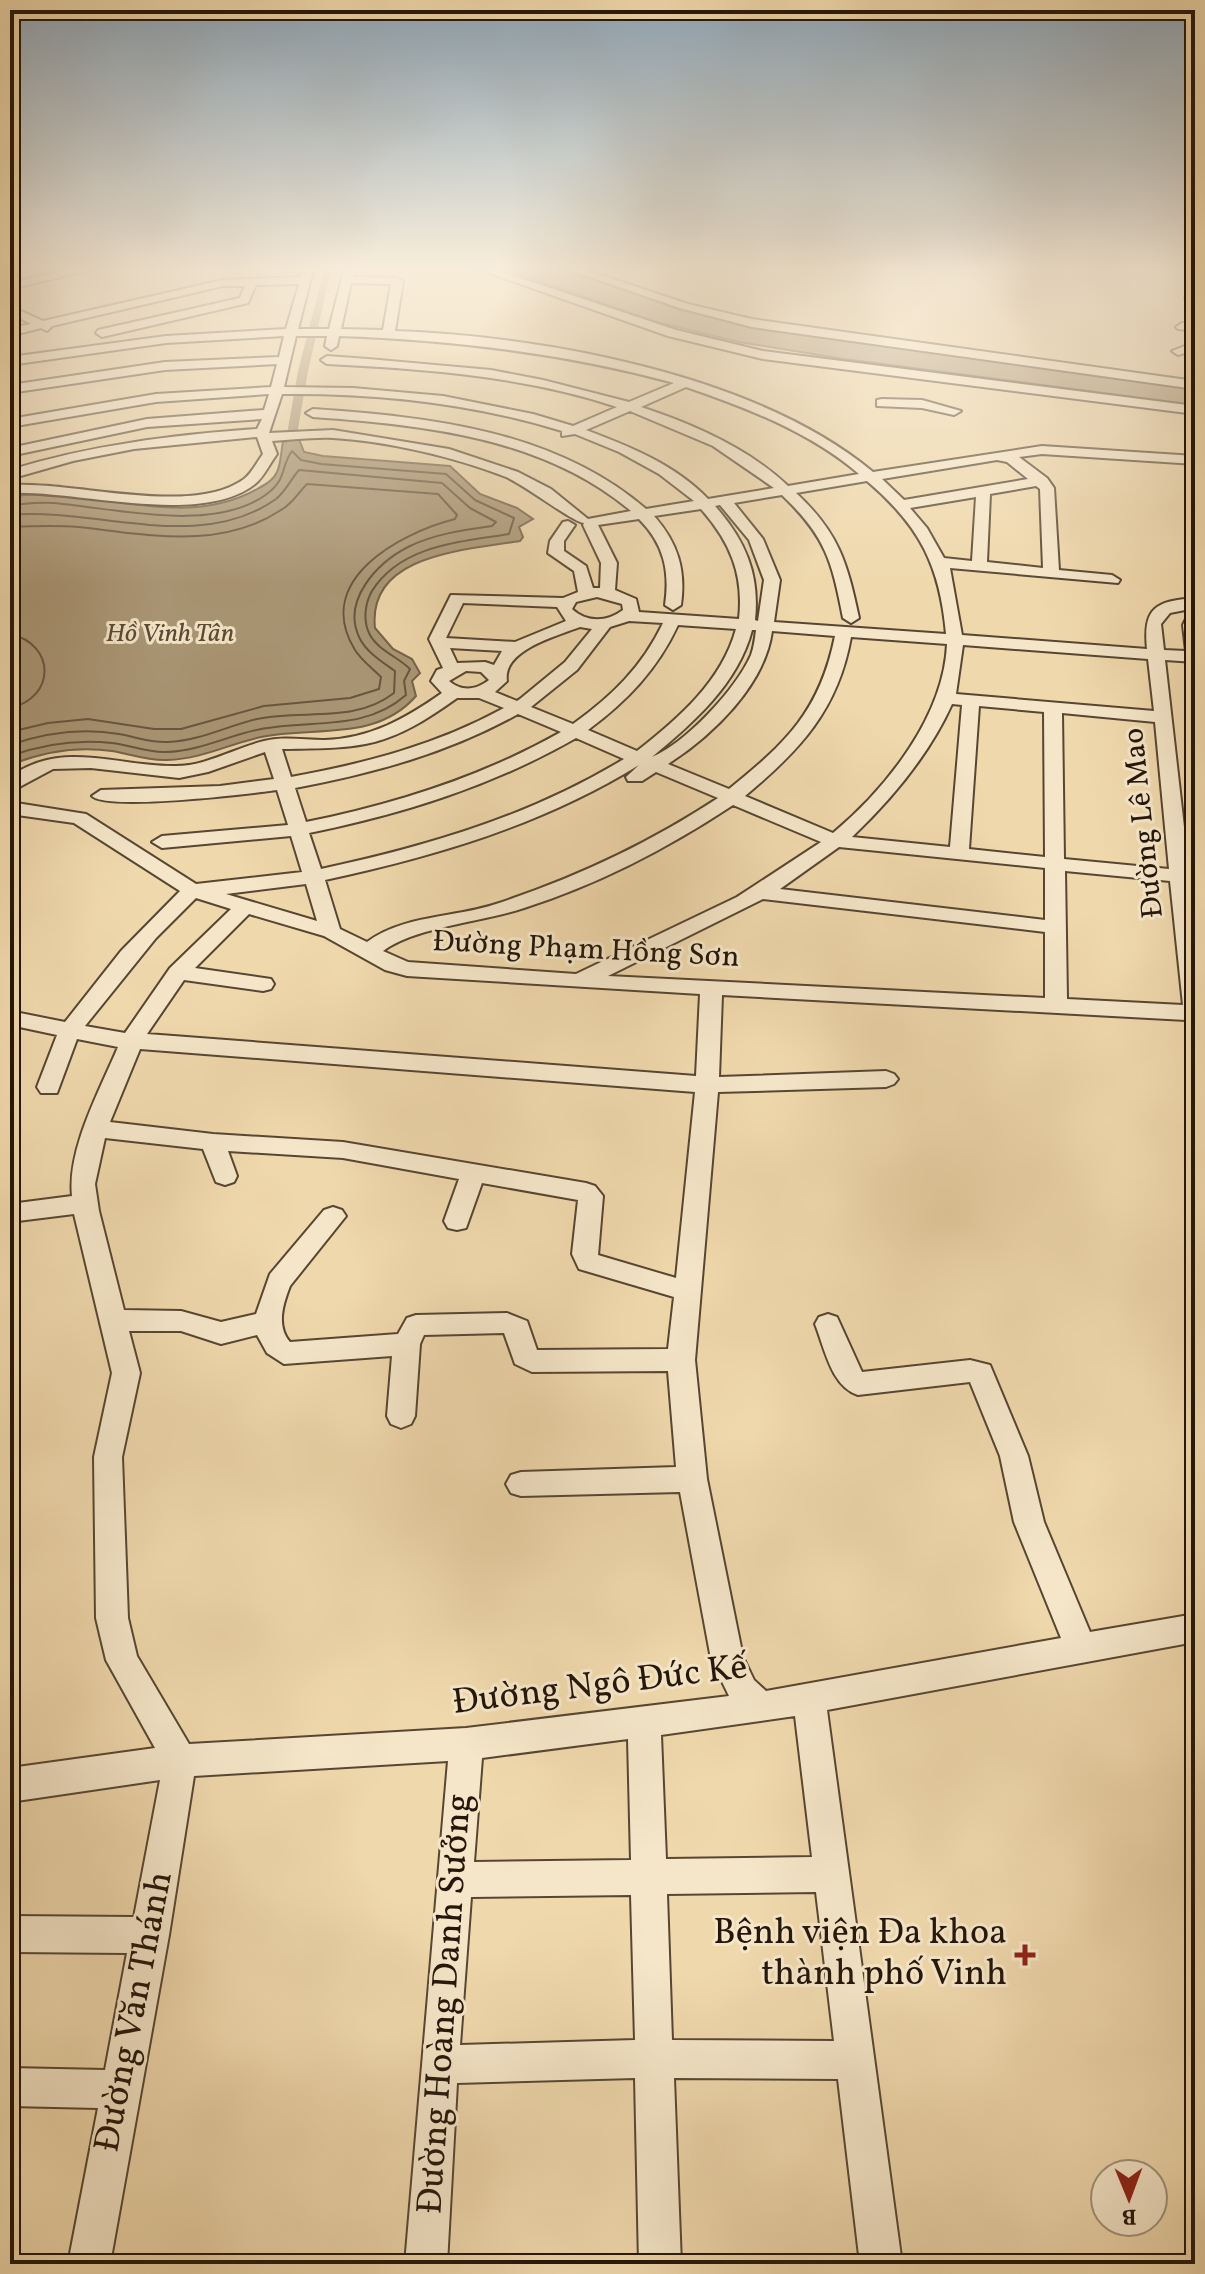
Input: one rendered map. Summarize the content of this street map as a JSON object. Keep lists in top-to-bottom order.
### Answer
{
  "streets": {
    "street": [
      "Đường Lê Mao",
      "Đường Phạm Hồng Sơn",
      "Đường Ngô Đức Kế",
      "Đường Hoàng Danh Sưởng",
      "Đường Văn Thánh"
    ]
  },
  "crossings": [
    ["Đường Lê Mao", "Đường Phạm Hồng Sơn"],
    ["Đường Ngô Đức Kế", "Đường Hoàng Danh Sưởng"],
    ["Đường Ngô Đức Kế", "Đường Văn Thánh"]
  ],
  "water": ["Hồ Vinh Tân"],
  "places": {
    "health": ["Bệnh viện Đa khoa thành phố Vinh"]
  },
  "north": "bottom"
}
